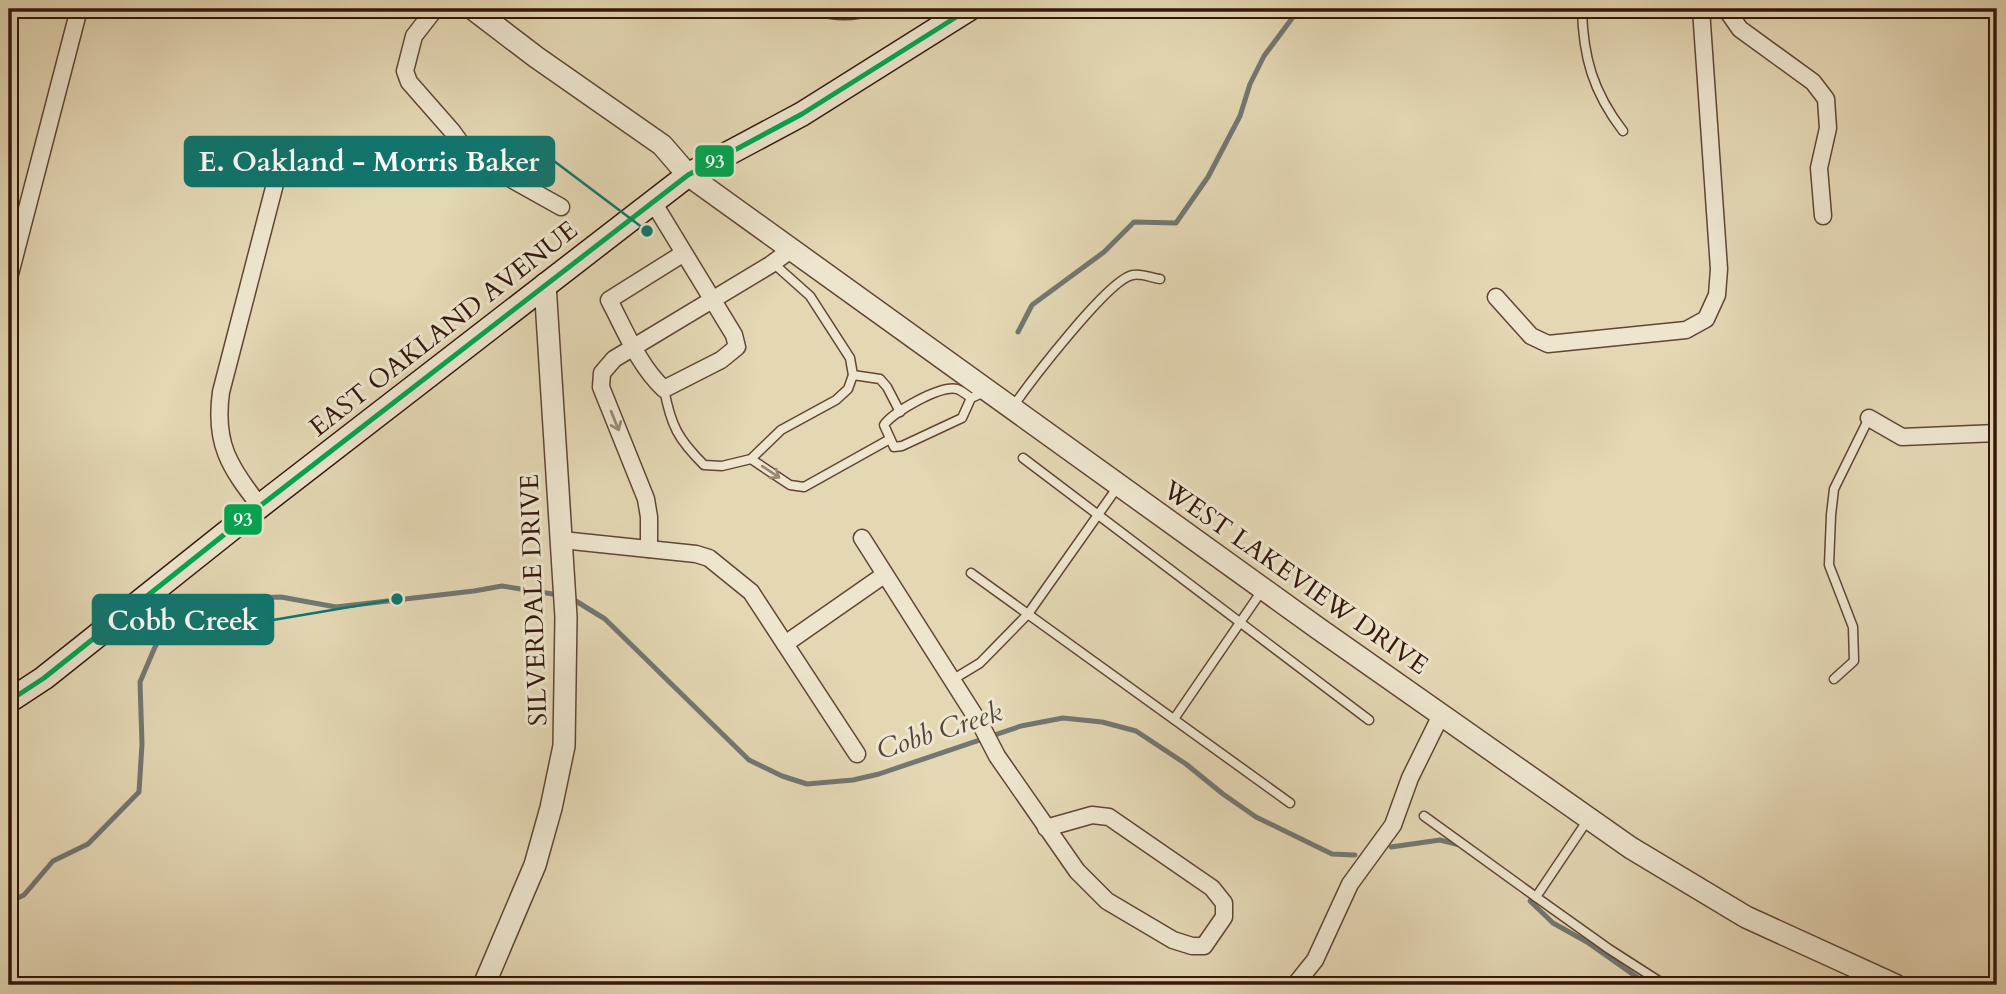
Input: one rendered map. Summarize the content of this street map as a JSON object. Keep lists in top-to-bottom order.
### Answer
{
  "streets": {
    "main road": ["EAST OAKLAND AVENUE"],
    "street": ["WEST LAKEVIEW DRIVE", "SILVERDALE DRIVE"]
  },
  "crossings": [
    ["EAST OAKLAND AVENUE", "WEST LAKEVIEW DRIVE"],
    ["EAST OAKLAND AVENUE", "SILVERDALE DRIVE"]
  ],
  "water": ["Cobb Creek"],
  "places": ["E. Oakland - Morris Baker", "Cobb Creek"],
  "lines": ["transit line 93"]
}
